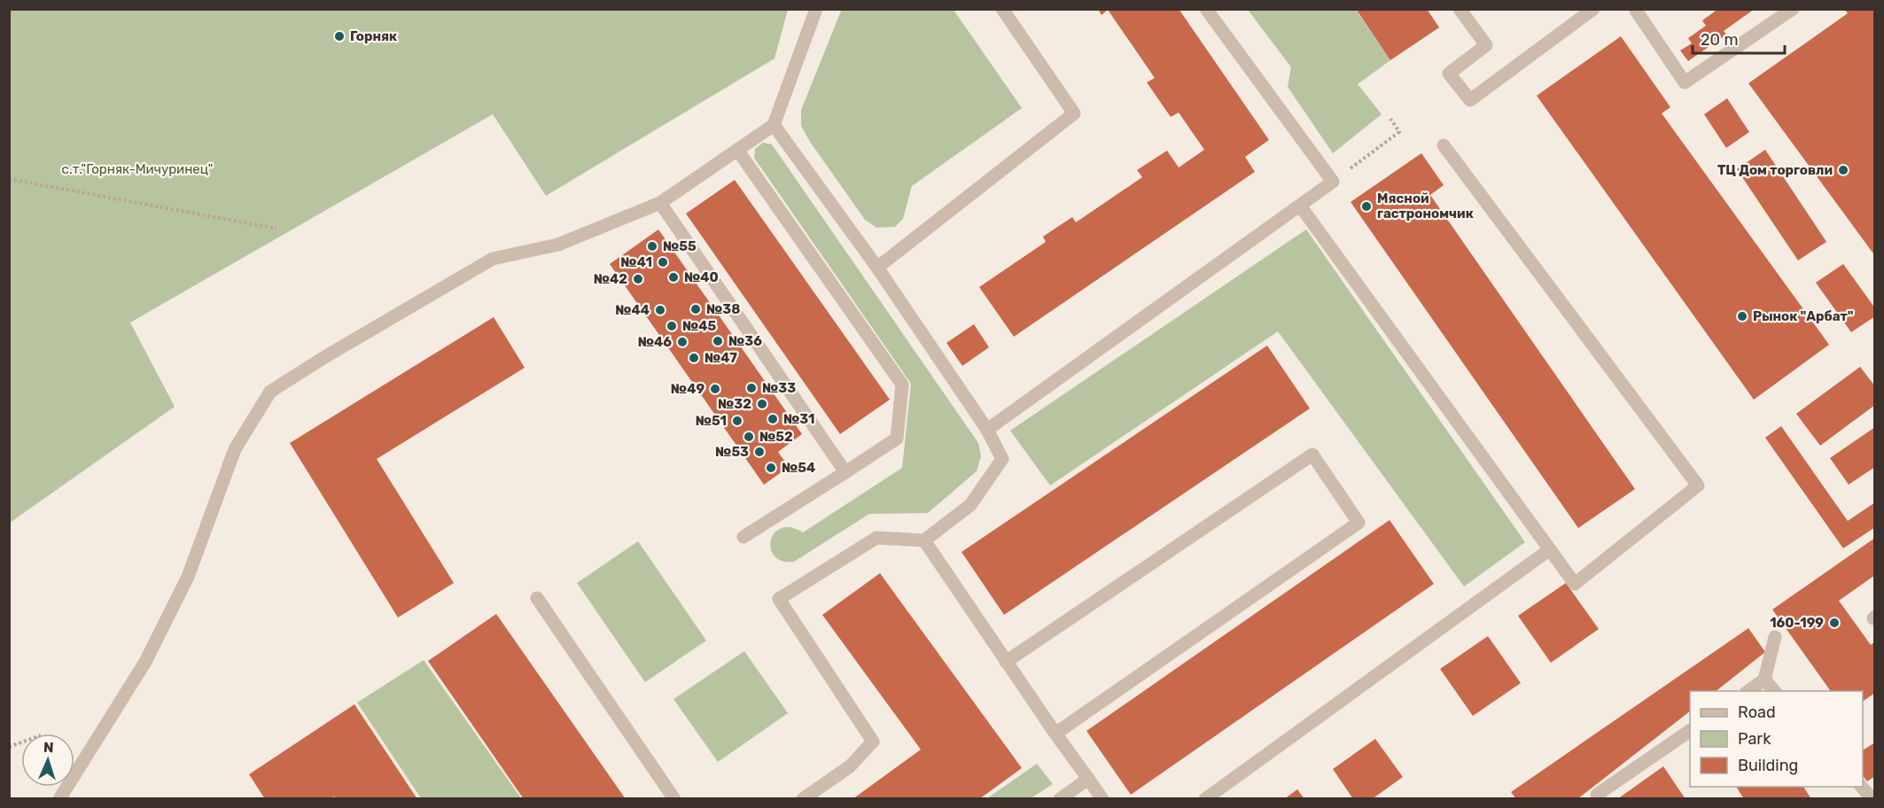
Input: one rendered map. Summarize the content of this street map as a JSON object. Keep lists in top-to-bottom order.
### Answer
{
  "parks": ["с.т.\"Горняк-Мичуринец\""],
  "places": [
    "Горняк",
    "ТЦ Дом торговли",
    "Мясной гастрономчик",
    "№55",
    "№41",
    "№40",
    "№42",
    "№38",
    "№44",
    "Рынок \"Арбат\"",
    "№45",
    "№36",
    "№46",
    "№47",
    "№33",
    "№49",
    "№32",
    "№31",
    "№51",
    "№52",
    "№53",
    "№54",
    "160-199"
  ],
  "legend": ["Road", "Park", "Building"],
  "scale_bar": "20 m",
  "north": "top"
}
